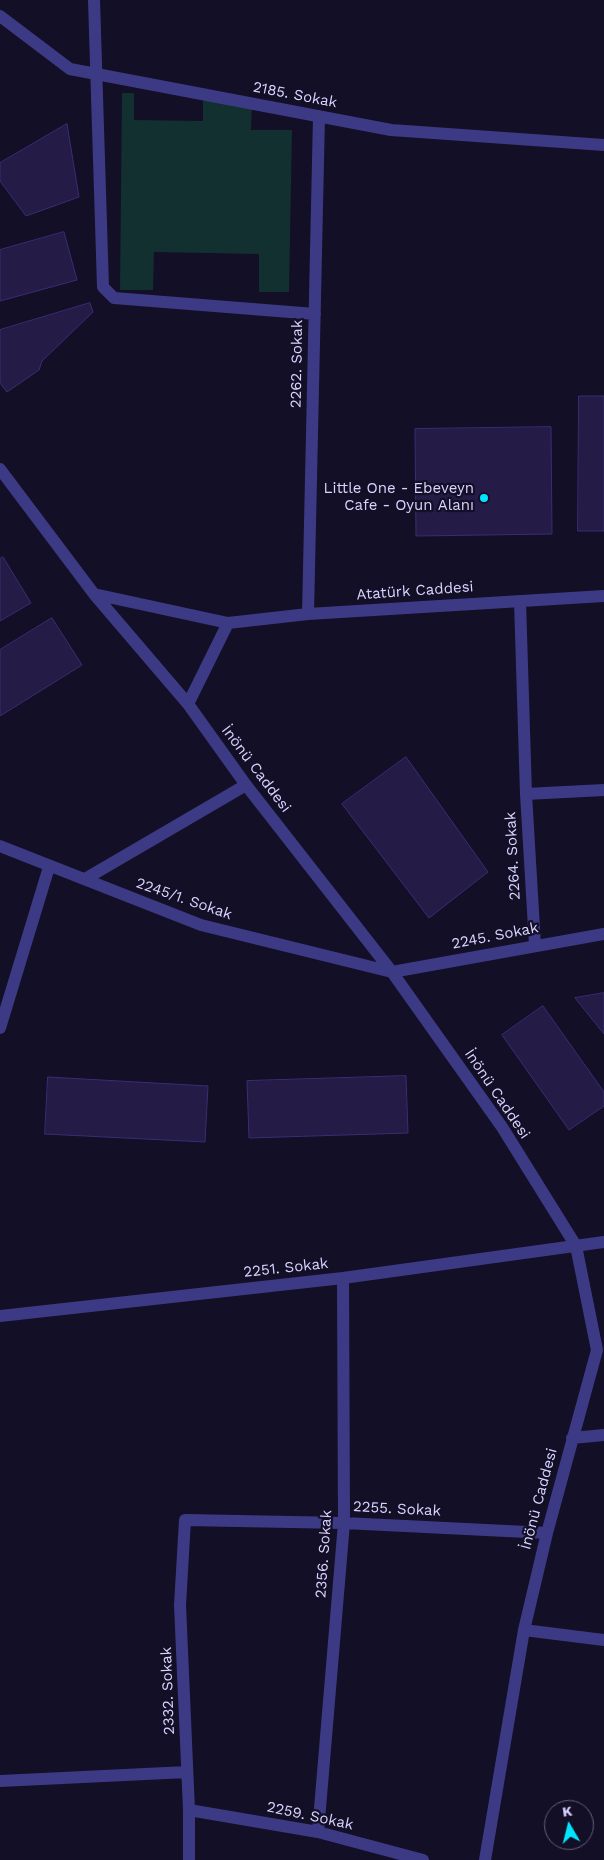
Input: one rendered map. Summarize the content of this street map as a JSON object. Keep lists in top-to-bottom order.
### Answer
{
  "streets": {
    "street": [
      "2185. Sokak",
      "2262. Sokak",
      "Atatürk Caddesi",
      "İnönü Caddesi",
      "2264. Sokak",
      "2245/1. Sokak",
      "2245. Sokak",
      "2251. Sokak",
      "2255. Sokak",
      "2356. Sokak",
      "2332. Sokak",
      "2259. Sokak"
    ]
  },
  "crossings": [
    ["2185. Sokak", "2262. Sokak"],
    ["2262. Sokak", "Atatürk Caddesi"],
    ["Atatürk Caddesi", "İnönü Caddesi"],
    ["Atatürk Caddesi", "2264. Sokak"],
    ["İnönü Caddesi", "2245/1. Sokak"],
    ["İnönü Caddesi", "2245. Sokak"],
    ["İnönü Caddesi", "2251. Sokak"],
    ["İnönü Caddesi", "2255. Sokak"],
    ["2264. Sokak", "2245. Sokak"],
    ["2245/1. Sokak", "2245. Sokak"],
    ["2251. Sokak", "2356. Sokak"],
    ["2255. Sokak", "2356. Sokak"],
    ["2255. Sokak", "2332. Sokak"],
    ["2356. Sokak", "2259. Sokak"],
    ["2332. Sokak", "2259. Sokak"]
  ],
  "places": ["Little One - Ebeveyn Cafe - Oyun Alanı"],
  "north": "top"
}
